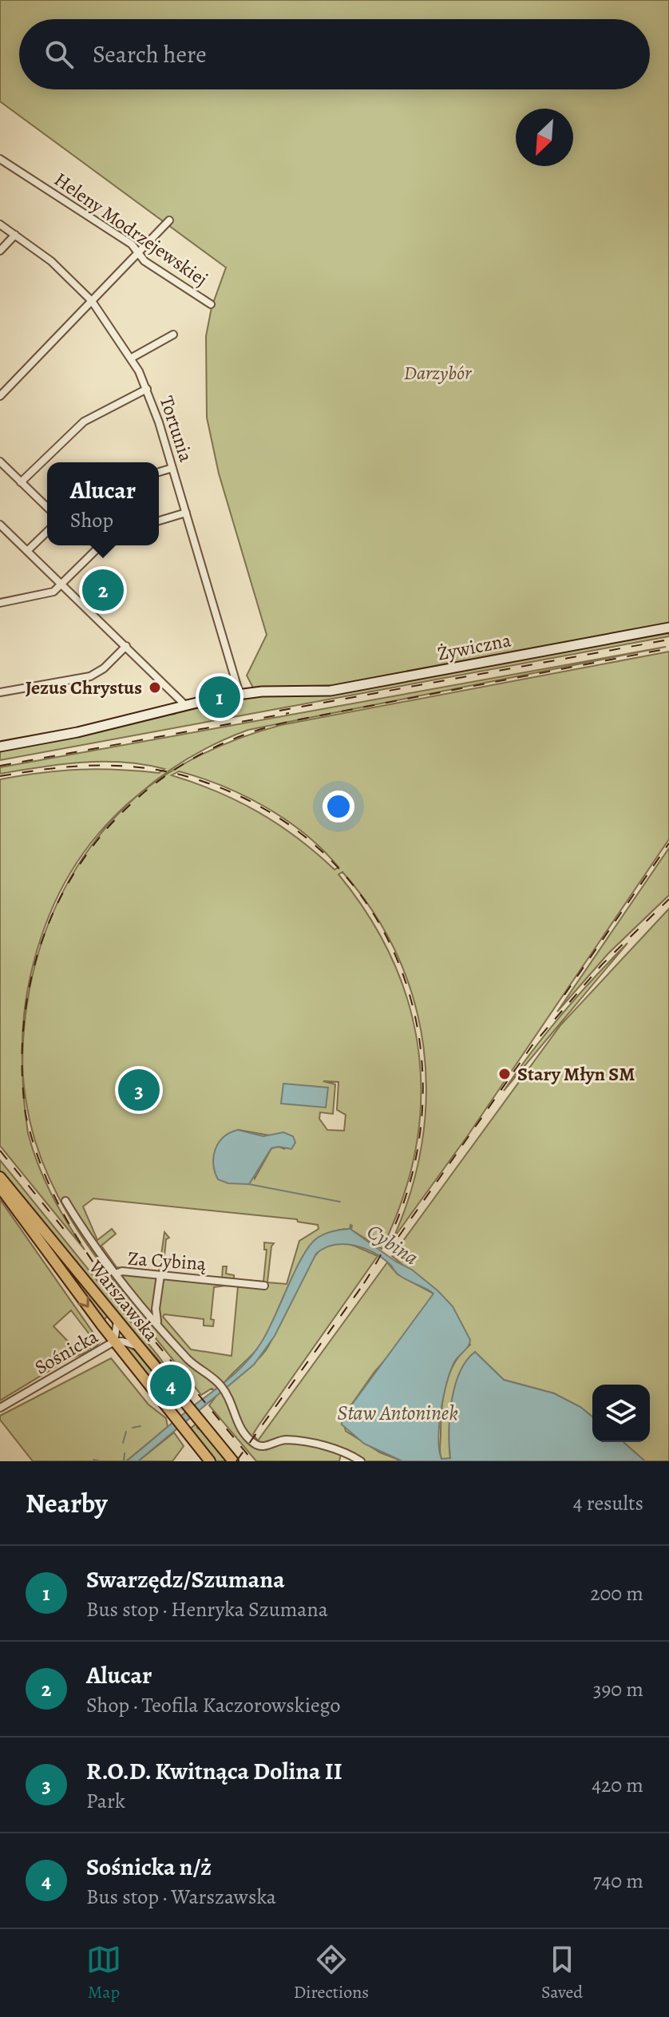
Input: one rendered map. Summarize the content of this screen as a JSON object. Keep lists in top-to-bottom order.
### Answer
{
  "streets": {
    "main road": ["Warszawska"],
    "street": [
      "Heleny Modrzejewskiej",
      "Tortunia",
      "Żywiczna",
      "Za Cybiną",
      "Sośnicka"
    ]
  },
  "crossings": [
    ["Tortunia", "Żywiczna"],
    ["Warszawska", "Sośnicka"]
  ],
  "water": ["Cybina", "Staw Antoninek"],
  "parks": ["Darzybór"],
  "places": ["Jezus Chrystus", "Stary Młyn SM"],
  "north": "bottom left",
  "page": {
    "search": "Search here",
    "popup": ["Alucar", "Shop"],
    "pins": [
      "2",
      "1",
      "3",
      "4"
    ],
    "heading": ["Nearby", "4 results"],
    "list": [
      {
        "mark": "1",
        "name": "Swarzędz/Szumana",
        "note": "Bus stop · Henryka Szumana",
        "value": "200 m"
      },
      {
        "mark": "2",
        "name": "Alucar",
        "note": "Shop · Teofila Kaczorowskiego",
        "value": "390 m"
      },
      {
        "mark": "3",
        "name": "R.O.D. Kwitnąca Dolina II",
        "note": "Park",
        "value": "420 m"
      },
      {
        "mark": "4",
        "name": "Sośnicka n/ż",
        "note": "Bus stop · Warszawska",
        "value": "740 m"
      }
    ],
    "nav": ["Map", "Directions", "Saved"]
  }
}
